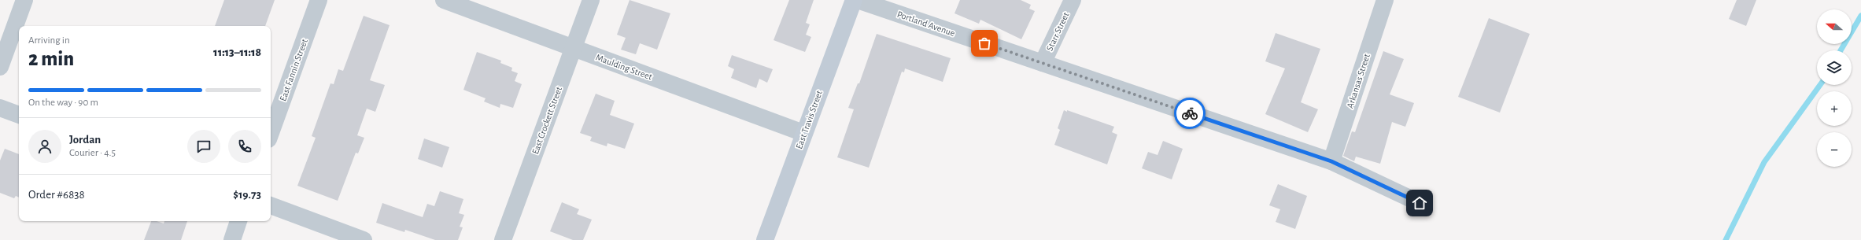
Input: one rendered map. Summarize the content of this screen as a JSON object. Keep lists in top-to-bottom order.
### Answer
{
  "streets": {
    "street": [
      "Portland Avenue",
      "Starr Street",
      "Maulding Street",
      "East Fannin Street",
      "Arkansas Street",
      "East Travis Street",
      "East Crockett Street"
    ]
  },
  "crossings": [
    ["Portland Avenue", "Starr Street"],
    ["Portland Avenue", "Arkansas Street"],
    ["Maulding Street", "East Travis Street"],
    ["Maulding Street", "East Crockett Street"]
  ],
  "north": "left",
  "page": {
    "map_buttons": ["+", "−"],
    "heading": ["2 min", "Arriving in", "11:13–11:18"],
    "panel": [
      "Jordan",
      "Courier · 4.5",
      "Order #6838",
      "$19.73"
    ],
    "bar": "On the way · 90 m"
  }
}
